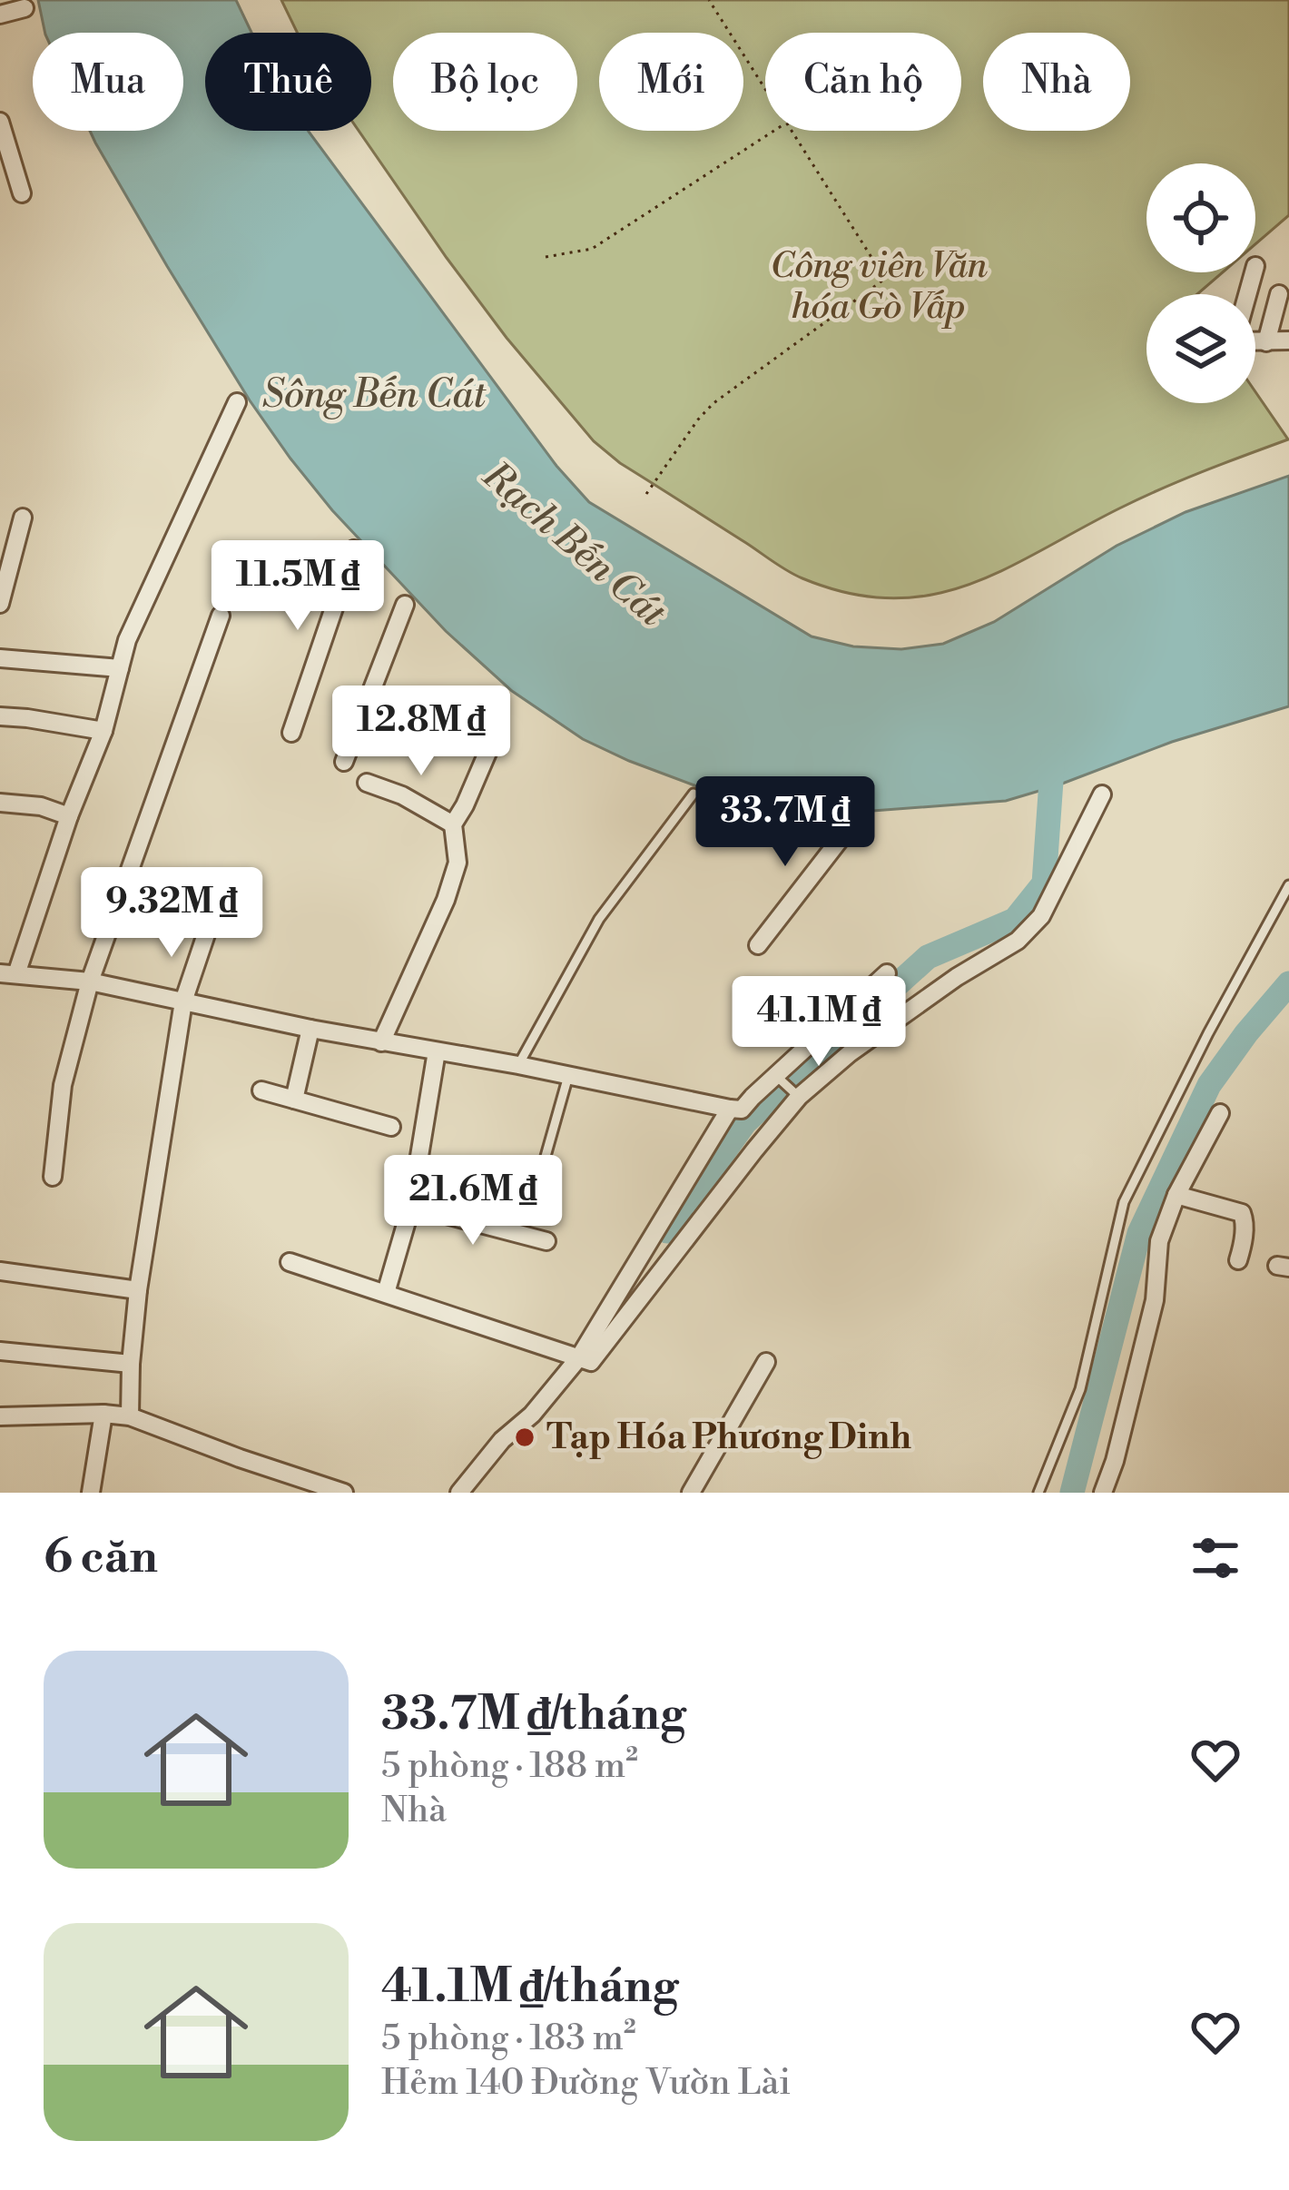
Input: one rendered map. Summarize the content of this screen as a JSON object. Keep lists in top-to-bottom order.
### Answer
{
  "water": ["Sông Bến Cát", "Rạch Bến Cát"],
  "parks": ["Công viên Văn hóa Gò Vấp"],
  "places": ["Tạp Hóa Phương Dinh"],
  "page": {
    "chip": [
      "Mua",
      "Thuê",
      "Bộ lọc",
      "Mới",
      "Căn hộ",
      "Nhà"
    ],
    "price": [
      "11.5M ₫",
      "12.8M ₫",
      "33.7M ₫",
      "9.32M ₫",
      "41.1M ₫",
      "21.6M ₫"
    ],
    "heading": "6 căn",
    "list": [
      {
        "name": "33.7M ₫/tháng",
        "note": "5 phòng · 188 m² · Nhà"
      },
      {
        "name": "41.1M ₫/tháng",
        "note": "5 phòng · 183 m² · Hẻm 140 Đường Vườn Lài"
      }
    ]
  }
}
